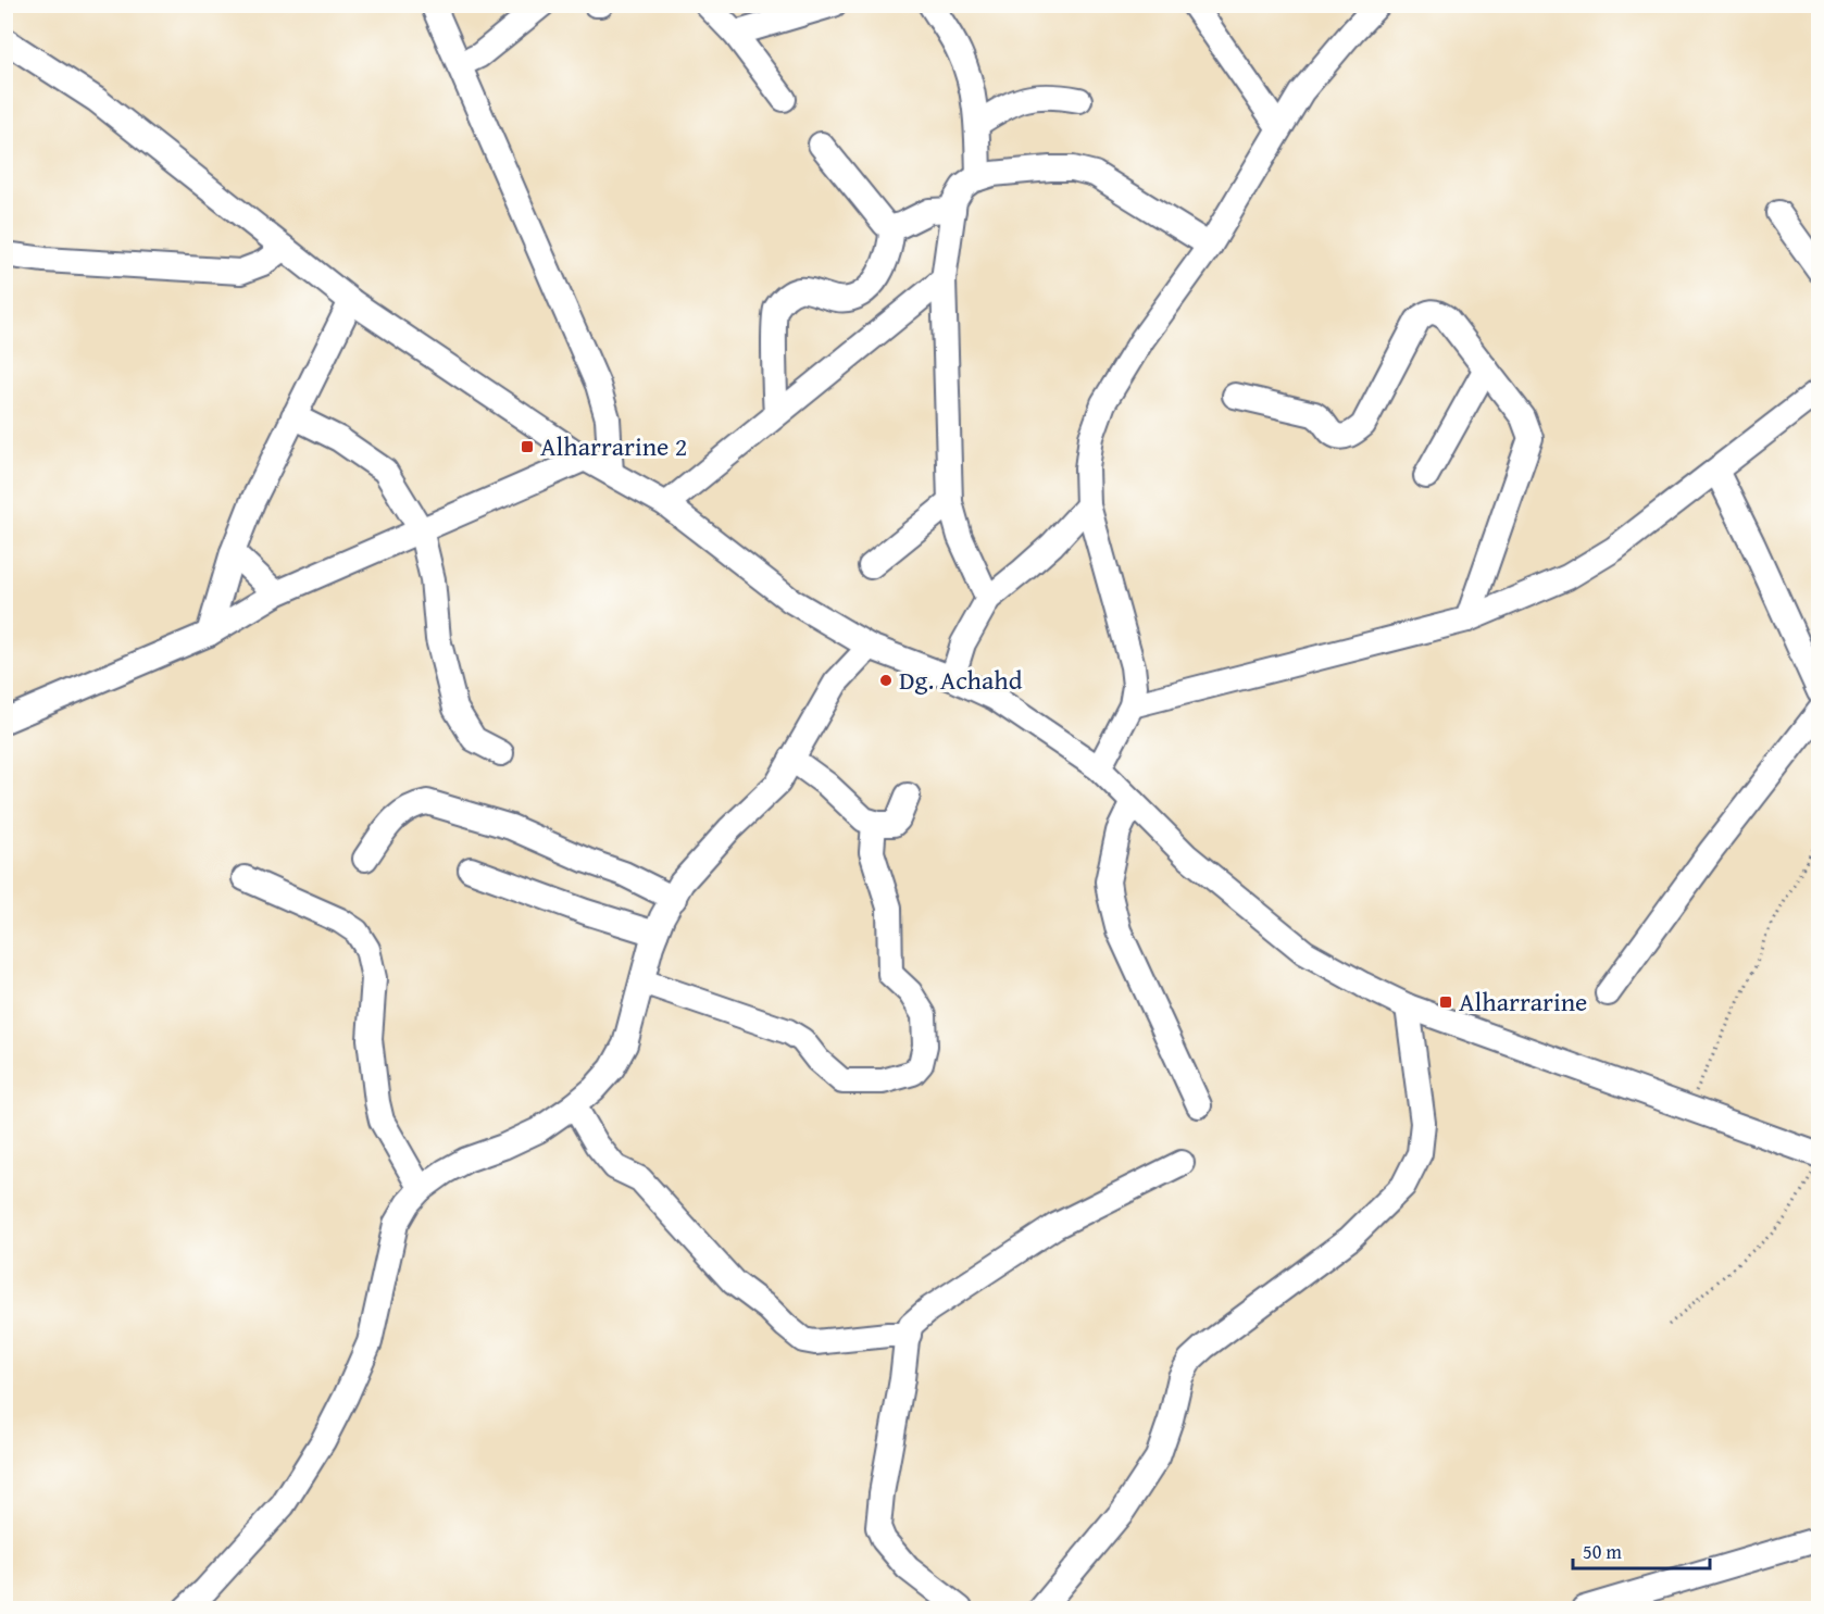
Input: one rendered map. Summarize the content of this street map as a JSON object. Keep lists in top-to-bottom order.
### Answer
{
  "places": {
    "transit": ["Alharrarine 2", "Alharrarine"],
    "other": ["Dg. Achahd"]
  },
  "scale_bar": "50 m"
}
